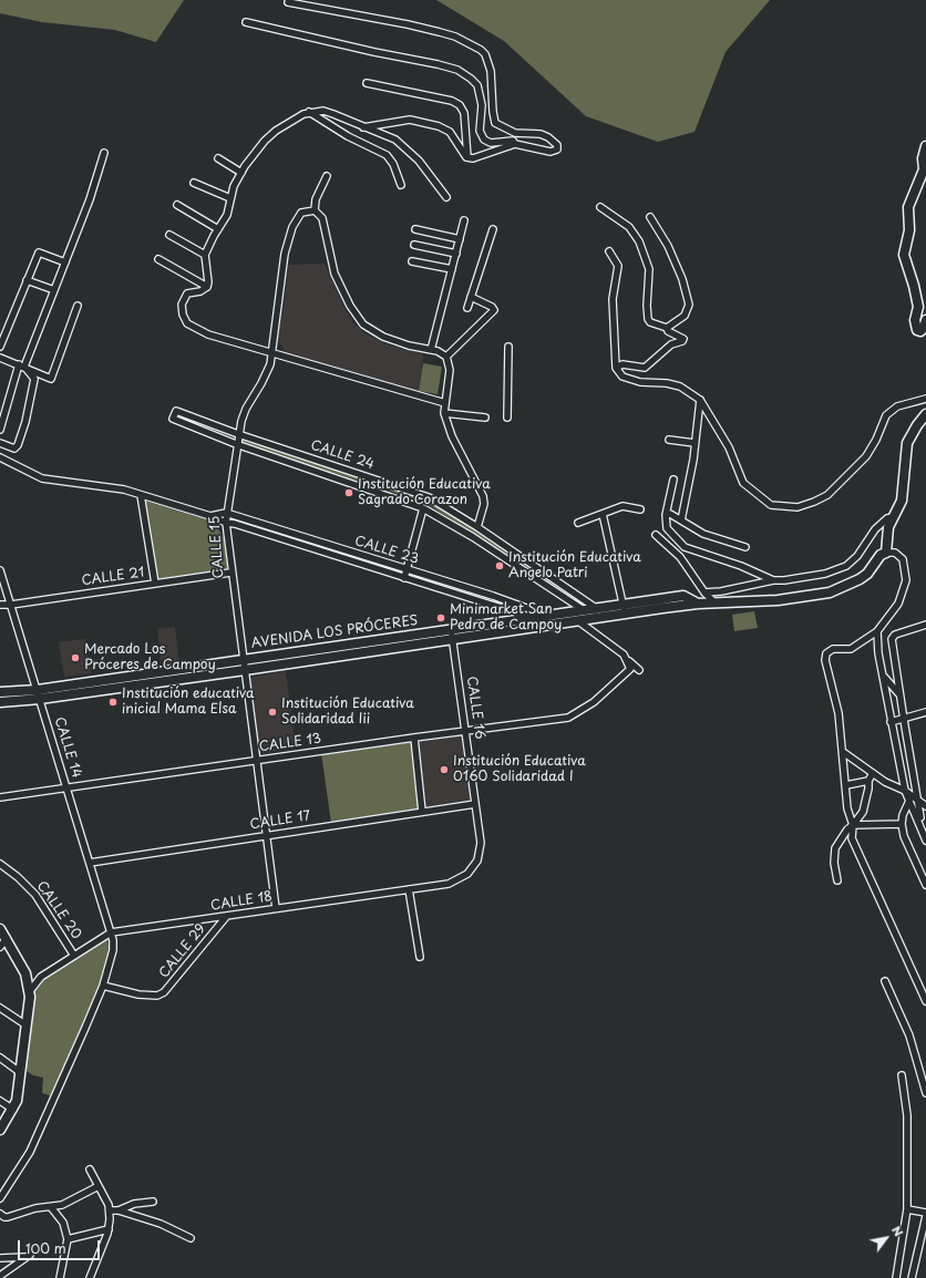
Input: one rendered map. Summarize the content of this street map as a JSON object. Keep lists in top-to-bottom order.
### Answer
{
  "streets": {
    "main road": ["AVENIDA LOS PRÓCERES"],
    "street": [
      "CALLE 24",
      "CALLE 15",
      "CALLE 23",
      "CALLE 21",
      "CALLE 16",
      "CALLE 13",
      "CALLE 14",
      "CALLE 17",
      "CALLE 18",
      "CALLE 20",
      "CALLE 29"
    ]
  },
  "crossings": [
    ["CALLE 24", "CALLE 15"],
    ["CALLE 24", "AVENIDA LOS PRÓCERES"],
    ["CALLE 15", "CALLE 23"],
    ["CALLE 15", "CALLE 21"],
    ["CALLE 15", "AVENIDA LOS PRÓCERES"],
    ["CALLE 15", "CALLE 13"],
    ["CALLE 15", "CALLE 17"],
    ["CALLE 15", "CALLE 18"],
    ["CALLE 23", "AVENIDA LOS PRÓCERES"],
    ["CALLE 21", "CALLE 14"],
    ["AVENIDA LOS PRÓCERES", "CALLE 16"],
    ["AVENIDA LOS PRÓCERES", "CALLE 14"],
    ["CALLE 16", "CALLE 13"],
    ["CALLE 16", "CALLE 17"],
    ["CALLE 16", "CALLE 18"],
    ["CALLE 13", "CALLE 14"],
    ["CALLE 14", "CALLE 17"],
    ["CALLE 14", "CALLE 18"],
    ["CALLE 14", "CALLE 29"],
    ["CALLE 18", "CALLE 20"],
    ["CALLE 18", "CALLE 29"]
  ],
  "places": [
    "Institución Educativa Sagrado Corazon",
    "Institución Educativa Angelo Patri",
    "Minimarket San Pedro de Campoy",
    "Mercado Los Próceres de Campoy",
    "Institución educativa inicial Mama Elsa",
    "Institución Educativa Solidaridad Iii",
    "Institución Educativa 0160 Solidaridad I"
  ],
  "scale_bar": "100 m",
  "north": "top right"
}
